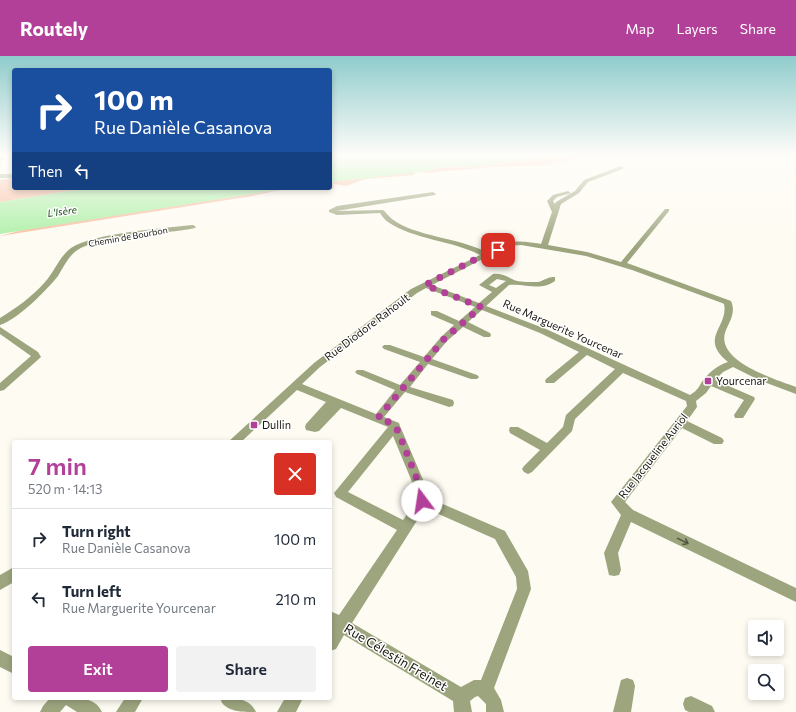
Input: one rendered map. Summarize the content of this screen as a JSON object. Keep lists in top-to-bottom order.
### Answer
{
  "streets": {
    "street": [
      "Chemin de Bourbon",
      "Rue Diodore Rahoult",
      "Rue Marguerite Yourcenar",
      "Rue Jacqueline Auriol",
      "Rue Célestin Freinet"
    ]
  },
  "crossings": [
    ["Rue Diodore Rahoult", "Rue Marguerite Yourcenar"],
    ["Rue Diodore Rahoult", "Rue Jacqueline Auriol"],
    ["Rue Marguerite Yourcenar", "Rue Jacqueline Auriol"]
  ],
  "water": ["L'Isère"],
  "places": {
    "transit": ["Yourcenar", "Dullin"]
  },
  "page": {
    "header": "Routely",
    "nav": ["Map", "Layers", "Share"],
    "turn": ["100 m", "Rue Danièle Casanova"],
    "then": "Then",
    "heading": ["7 min", "520 m · 14:13"],
    "list": [
      {
        "name": "Turn right",
        "note": "Rue Danièle Casanova",
        "value": "100 m"
      },
      {
        "name": "Turn left",
        "note": "Rue Marguerite Yourcenar",
        "value": "210 m"
      }
    ],
    "buttons": ["Exit", "Share"]
  }
}
